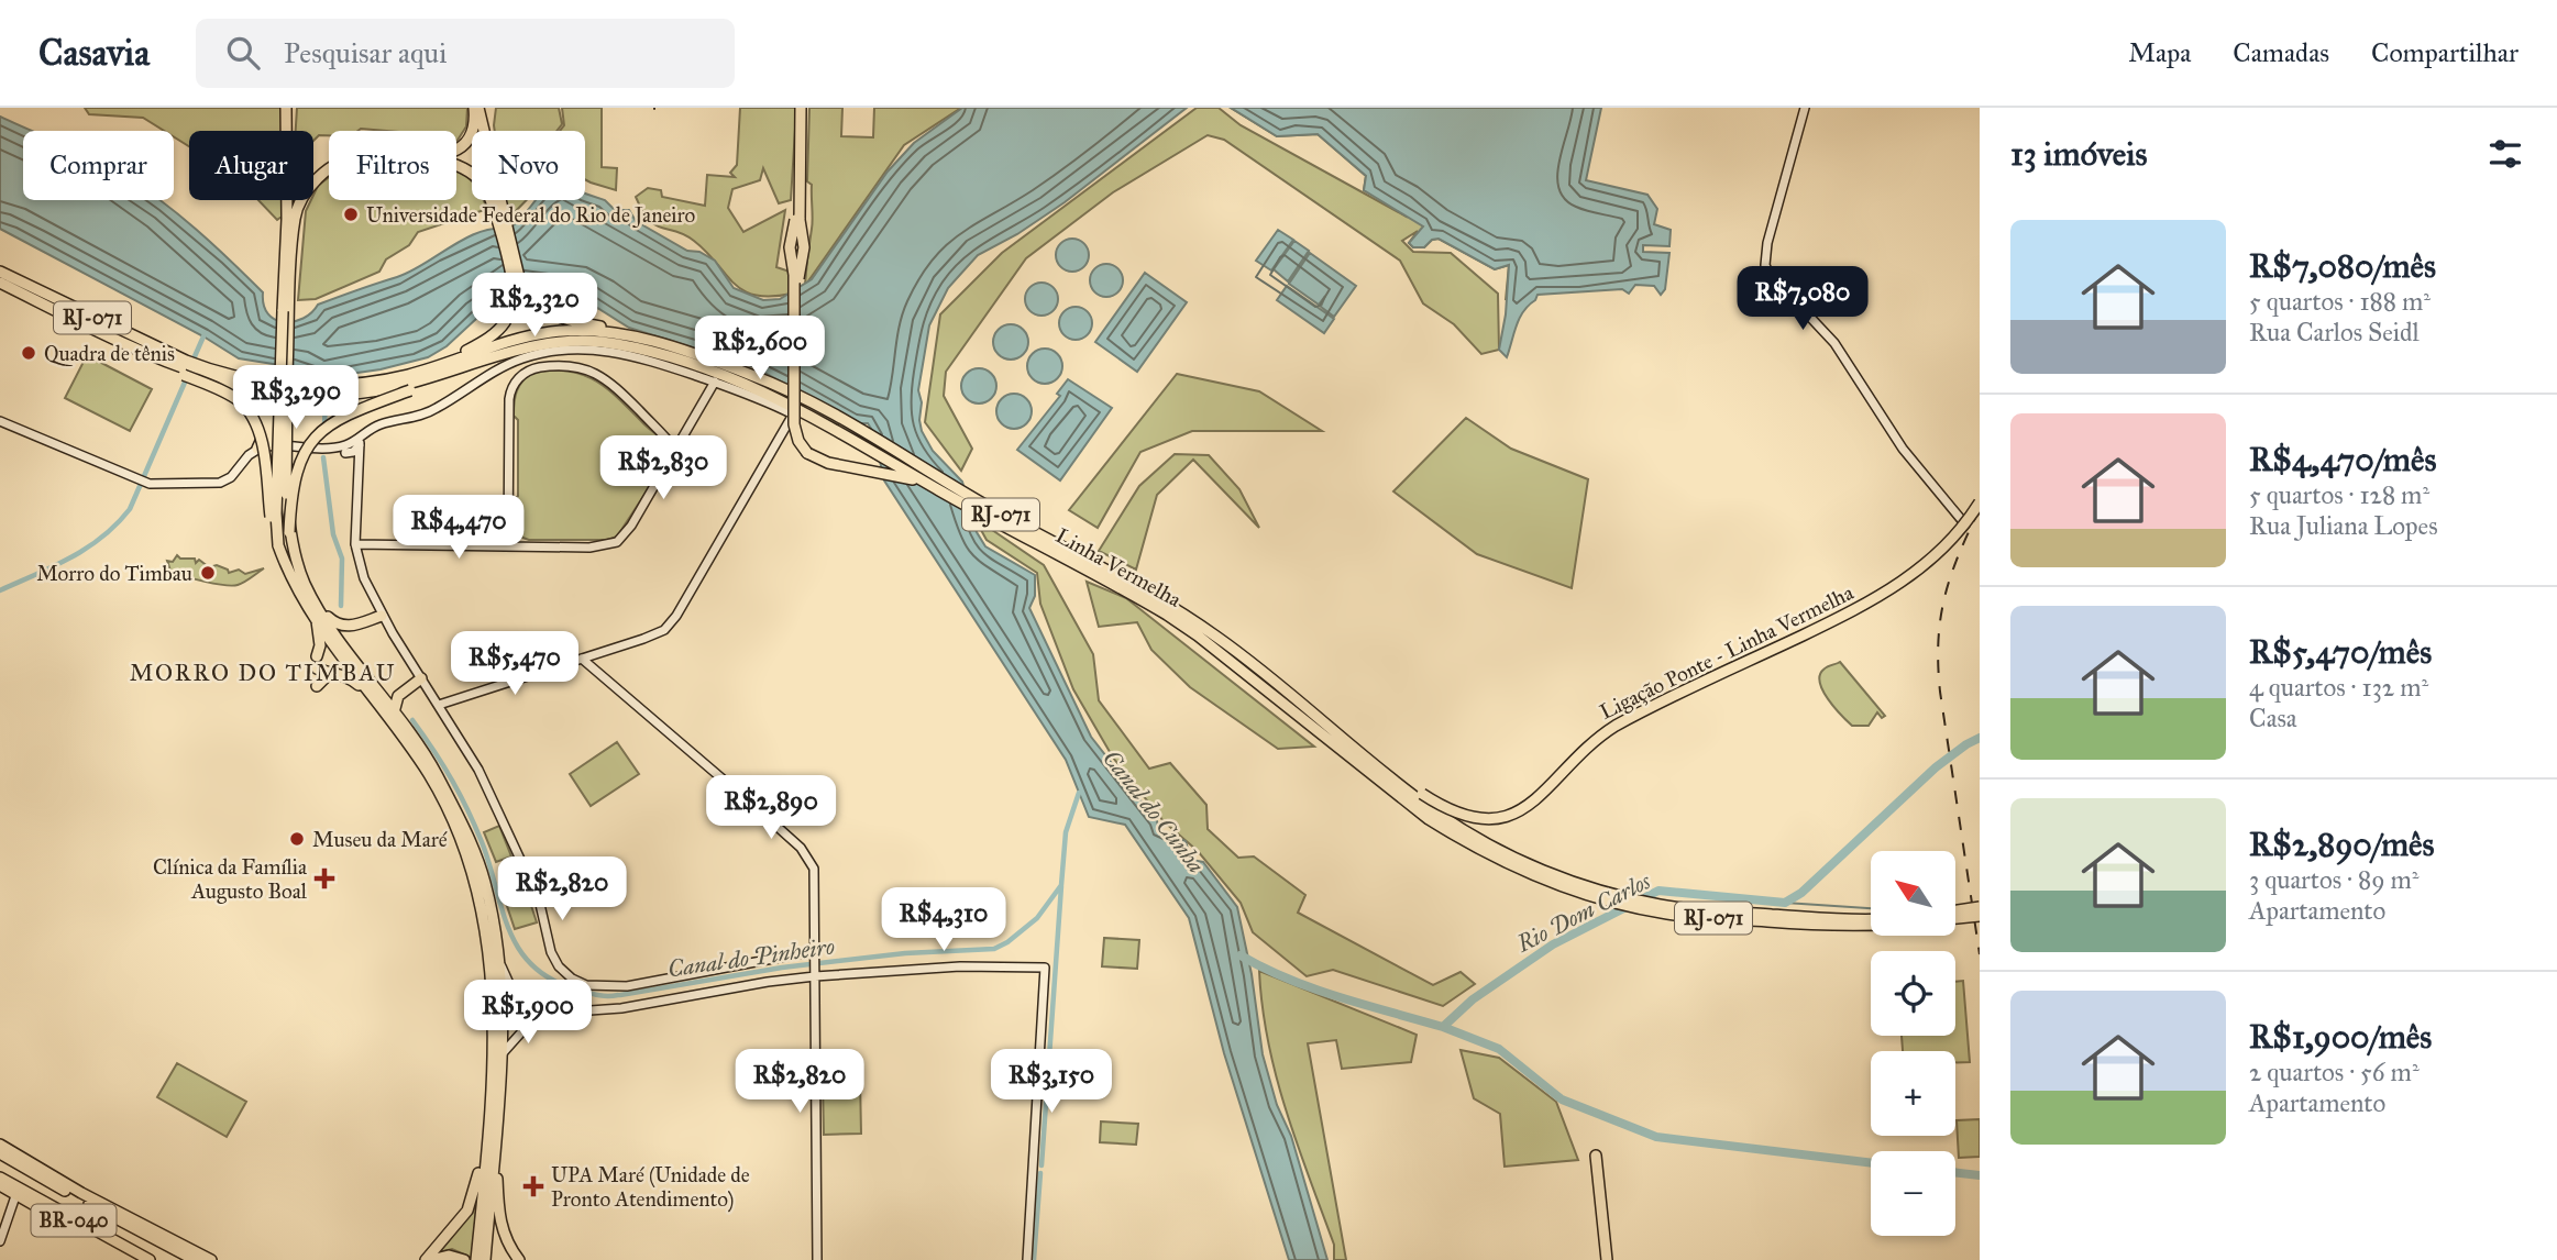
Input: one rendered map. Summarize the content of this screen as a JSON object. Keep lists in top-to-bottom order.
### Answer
{
  "streets": {
    "highway": [
      "RJ-071",
      "Linha Vermelha",
      "Ligação Ponte - Linha Vermelha",
      "BR-040"
    ]
  },
  "crossings": [
    ["RJ-071", "Linha Vermelha"],
    ["Linha Vermelha", "Ligação Ponte - Linha Vermelha"]
  ],
  "districts": ["MORRO DO TIMBAU"],
  "water": ["Canal do Cunha", "Rio Dom Carlos", "Canal do Pinheiro"],
  "places": {
    "other": [
      "Universidade Federal do Rio de Janeiro",
      "Quadra de tênis",
      "Morro do Timbau",
      "Museu da Maré"
    ],
    "health": ["Clínica da Família Augusto Boal", "UPA Maré (Unidade de Pronto Atendimento)"]
  },
  "north": "top left",
  "page": {
    "header": "Casavia",
    "search": "Pesquisar aqui",
    "nav": ["Mapa", "Camadas", "Compartilhar"],
    "heading": "13 imóveis",
    "chip": [
      "Comprar",
      "Alugar",
      "Filtros",
      "Novo"
    ],
    "list": [
      {
        "name": "R$7,080/mês",
        "note": "5 quartos · 188 m² · Rua Carlos Seidl"
      },
      {
        "name": "R$4,470/mês",
        "note": "5 quartos · 128 m² · Rua Juliana Lopes"
      },
      {
        "name": "R$5,470/mês",
        "note": "4 quartos · 132 m² · Casa"
      },
      {
        "name": "R$2,890/mês",
        "note": "3 quartos · 89 m² · Apartamento"
      },
      {
        "name": "R$1,900/mês",
        "note": "2 quartos · 56 m² · Apartamento"
      }
    ],
    "price": [
      "R$7,080",
      "R$2,320",
      "R$2,600",
      "R$3,290",
      "R$2,830",
      "R$4,470",
      "R$5,470",
      "R$2,890",
      "R$2,820",
      "R$4,310",
      "R$1,900",
      "R$2,820",
      "R$3,150"
    ],
    "map_buttons": ["+", "−"]
  }
}
